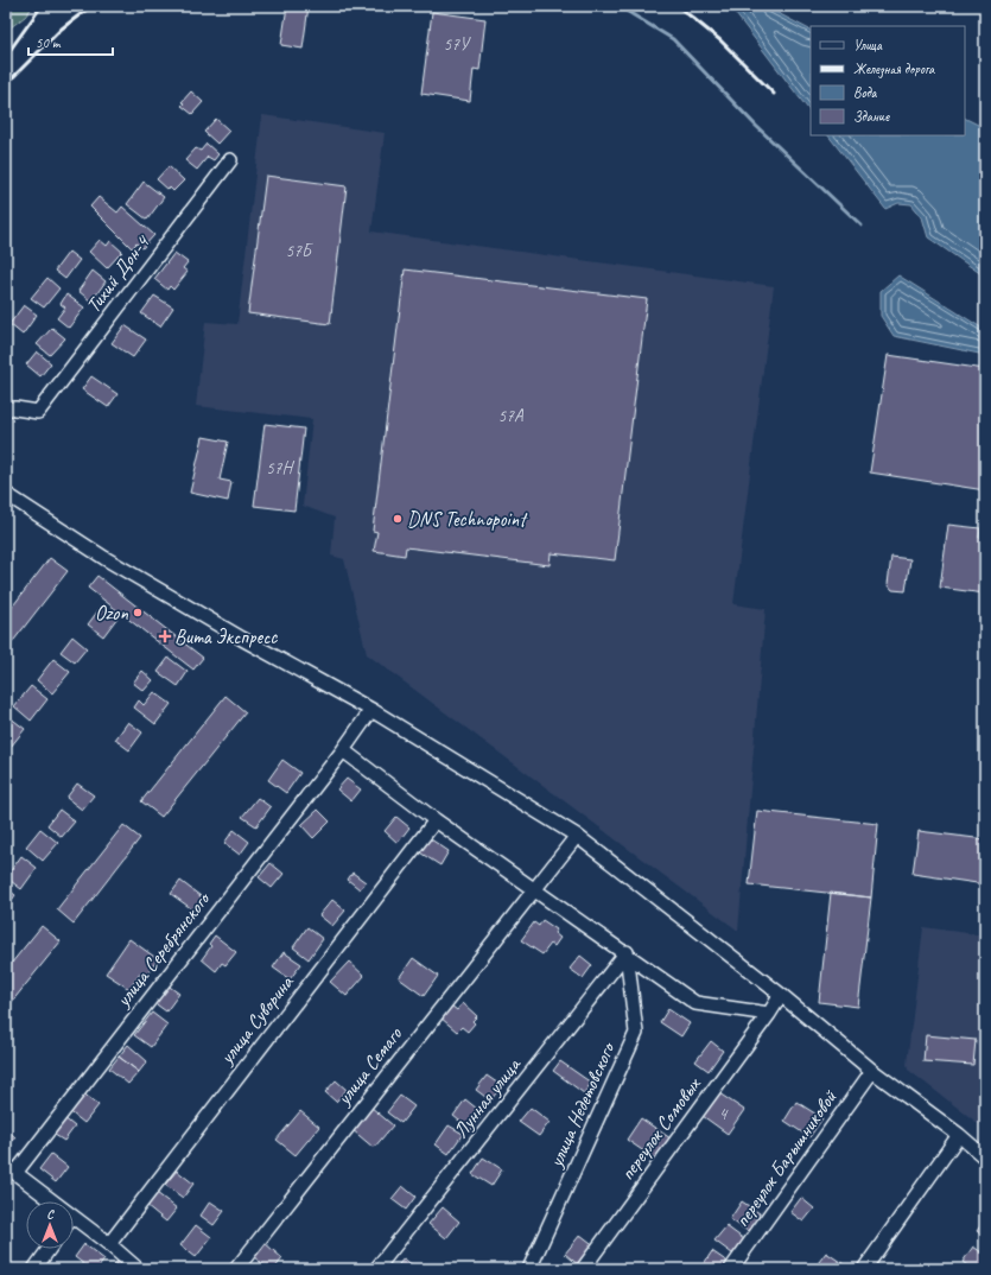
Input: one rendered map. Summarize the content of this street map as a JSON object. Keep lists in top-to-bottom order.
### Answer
{
  "streets": {
    "street": [
      "Тихий Дон-4",
      "улица Серебрянского",
      "улица Суворина",
      "улица Семаго",
      "Лунная улица",
      "улица Недетовского",
      "переулок Сомовых",
      "переулок Барышниковой"
    ]
  },
  "crossings": [
    ["Лунная улица", "улица Недетовского"]
  ],
  "places": {
    "other": ["DNS Technopoint", "Ozon"],
    "health": ["Вита Экспресс"]
  },
  "house_numbers": [
    "57У",
    "57Б",
    "57А",
    "57Н",
    "4"
  ],
  "legend": [
    "Улица",
    "Железная дорога",
    "Вода",
    "Здание"
  ],
  "scale_bar": "50 m",
  "north": "top"
}
